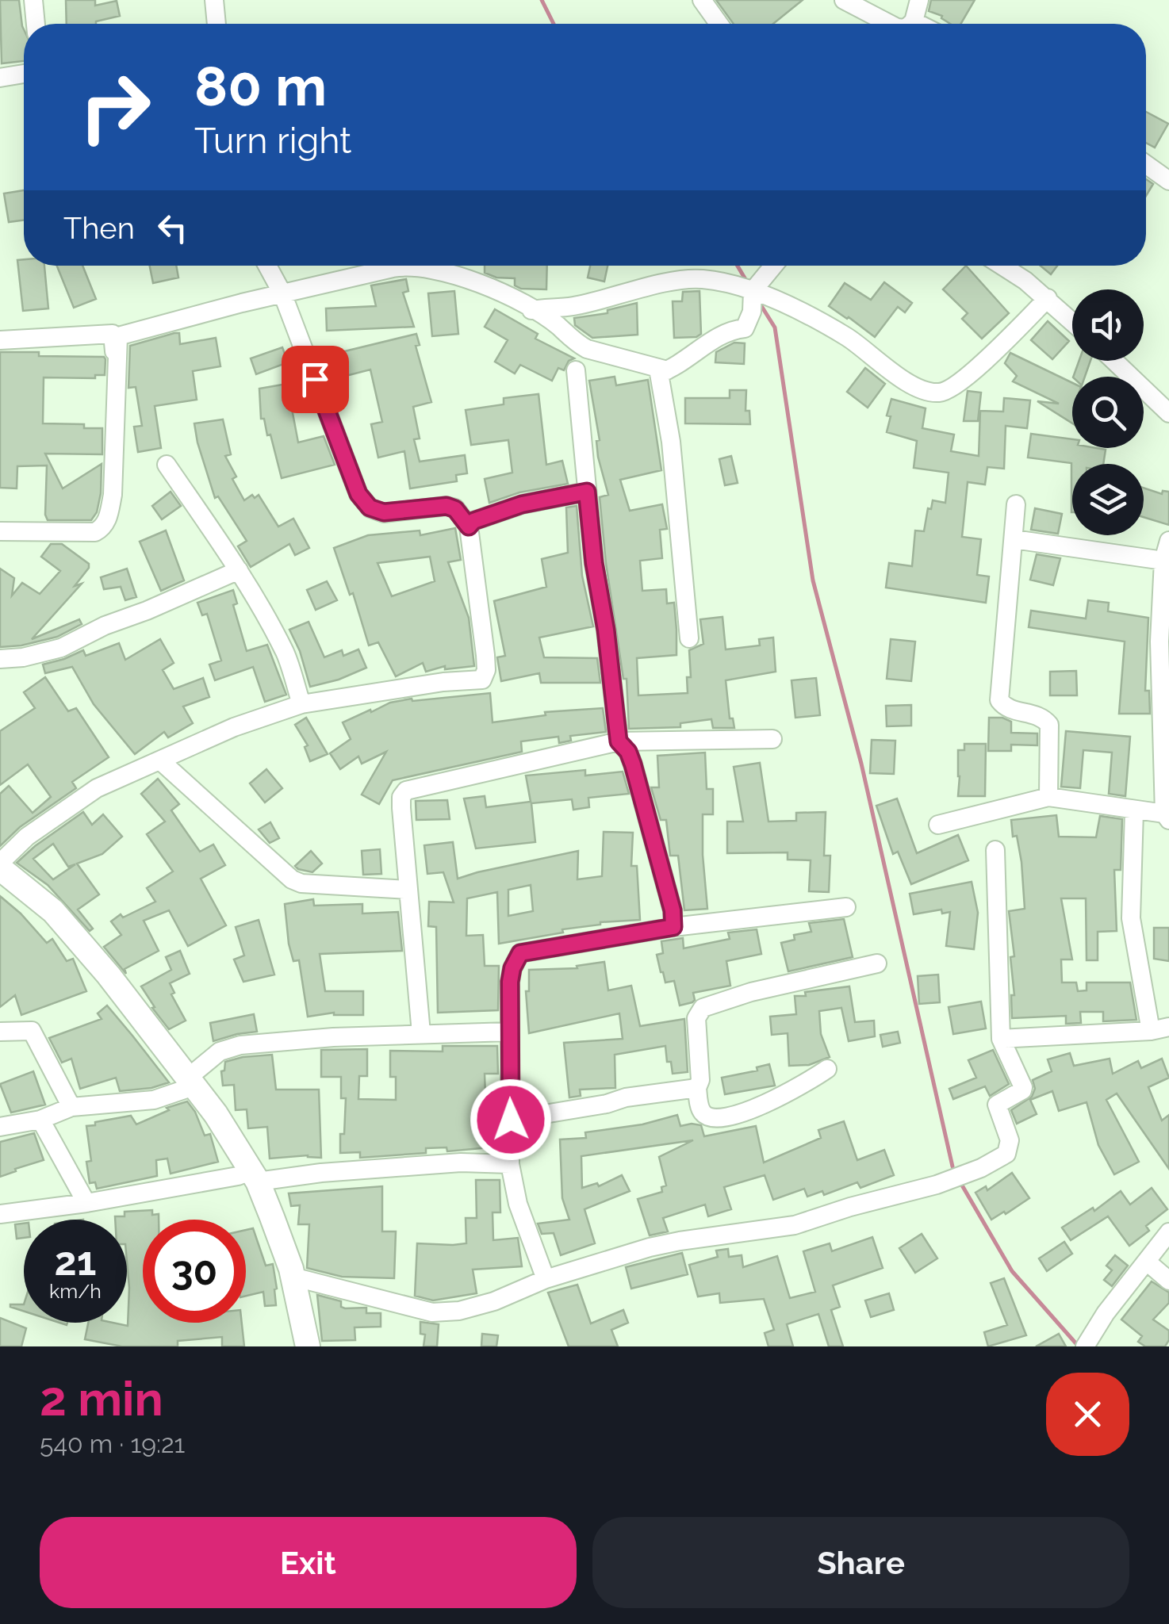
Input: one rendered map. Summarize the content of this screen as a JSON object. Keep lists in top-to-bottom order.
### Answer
{
  "page": {
    "turn": ["80 m", "Turn right"],
    "then": "Then",
    "speed": "21 km/h",
    "limit": "30",
    "heading": ["2 min", "540 m · 19:21"],
    "buttons": ["Exit", "Share"]
  }
}
